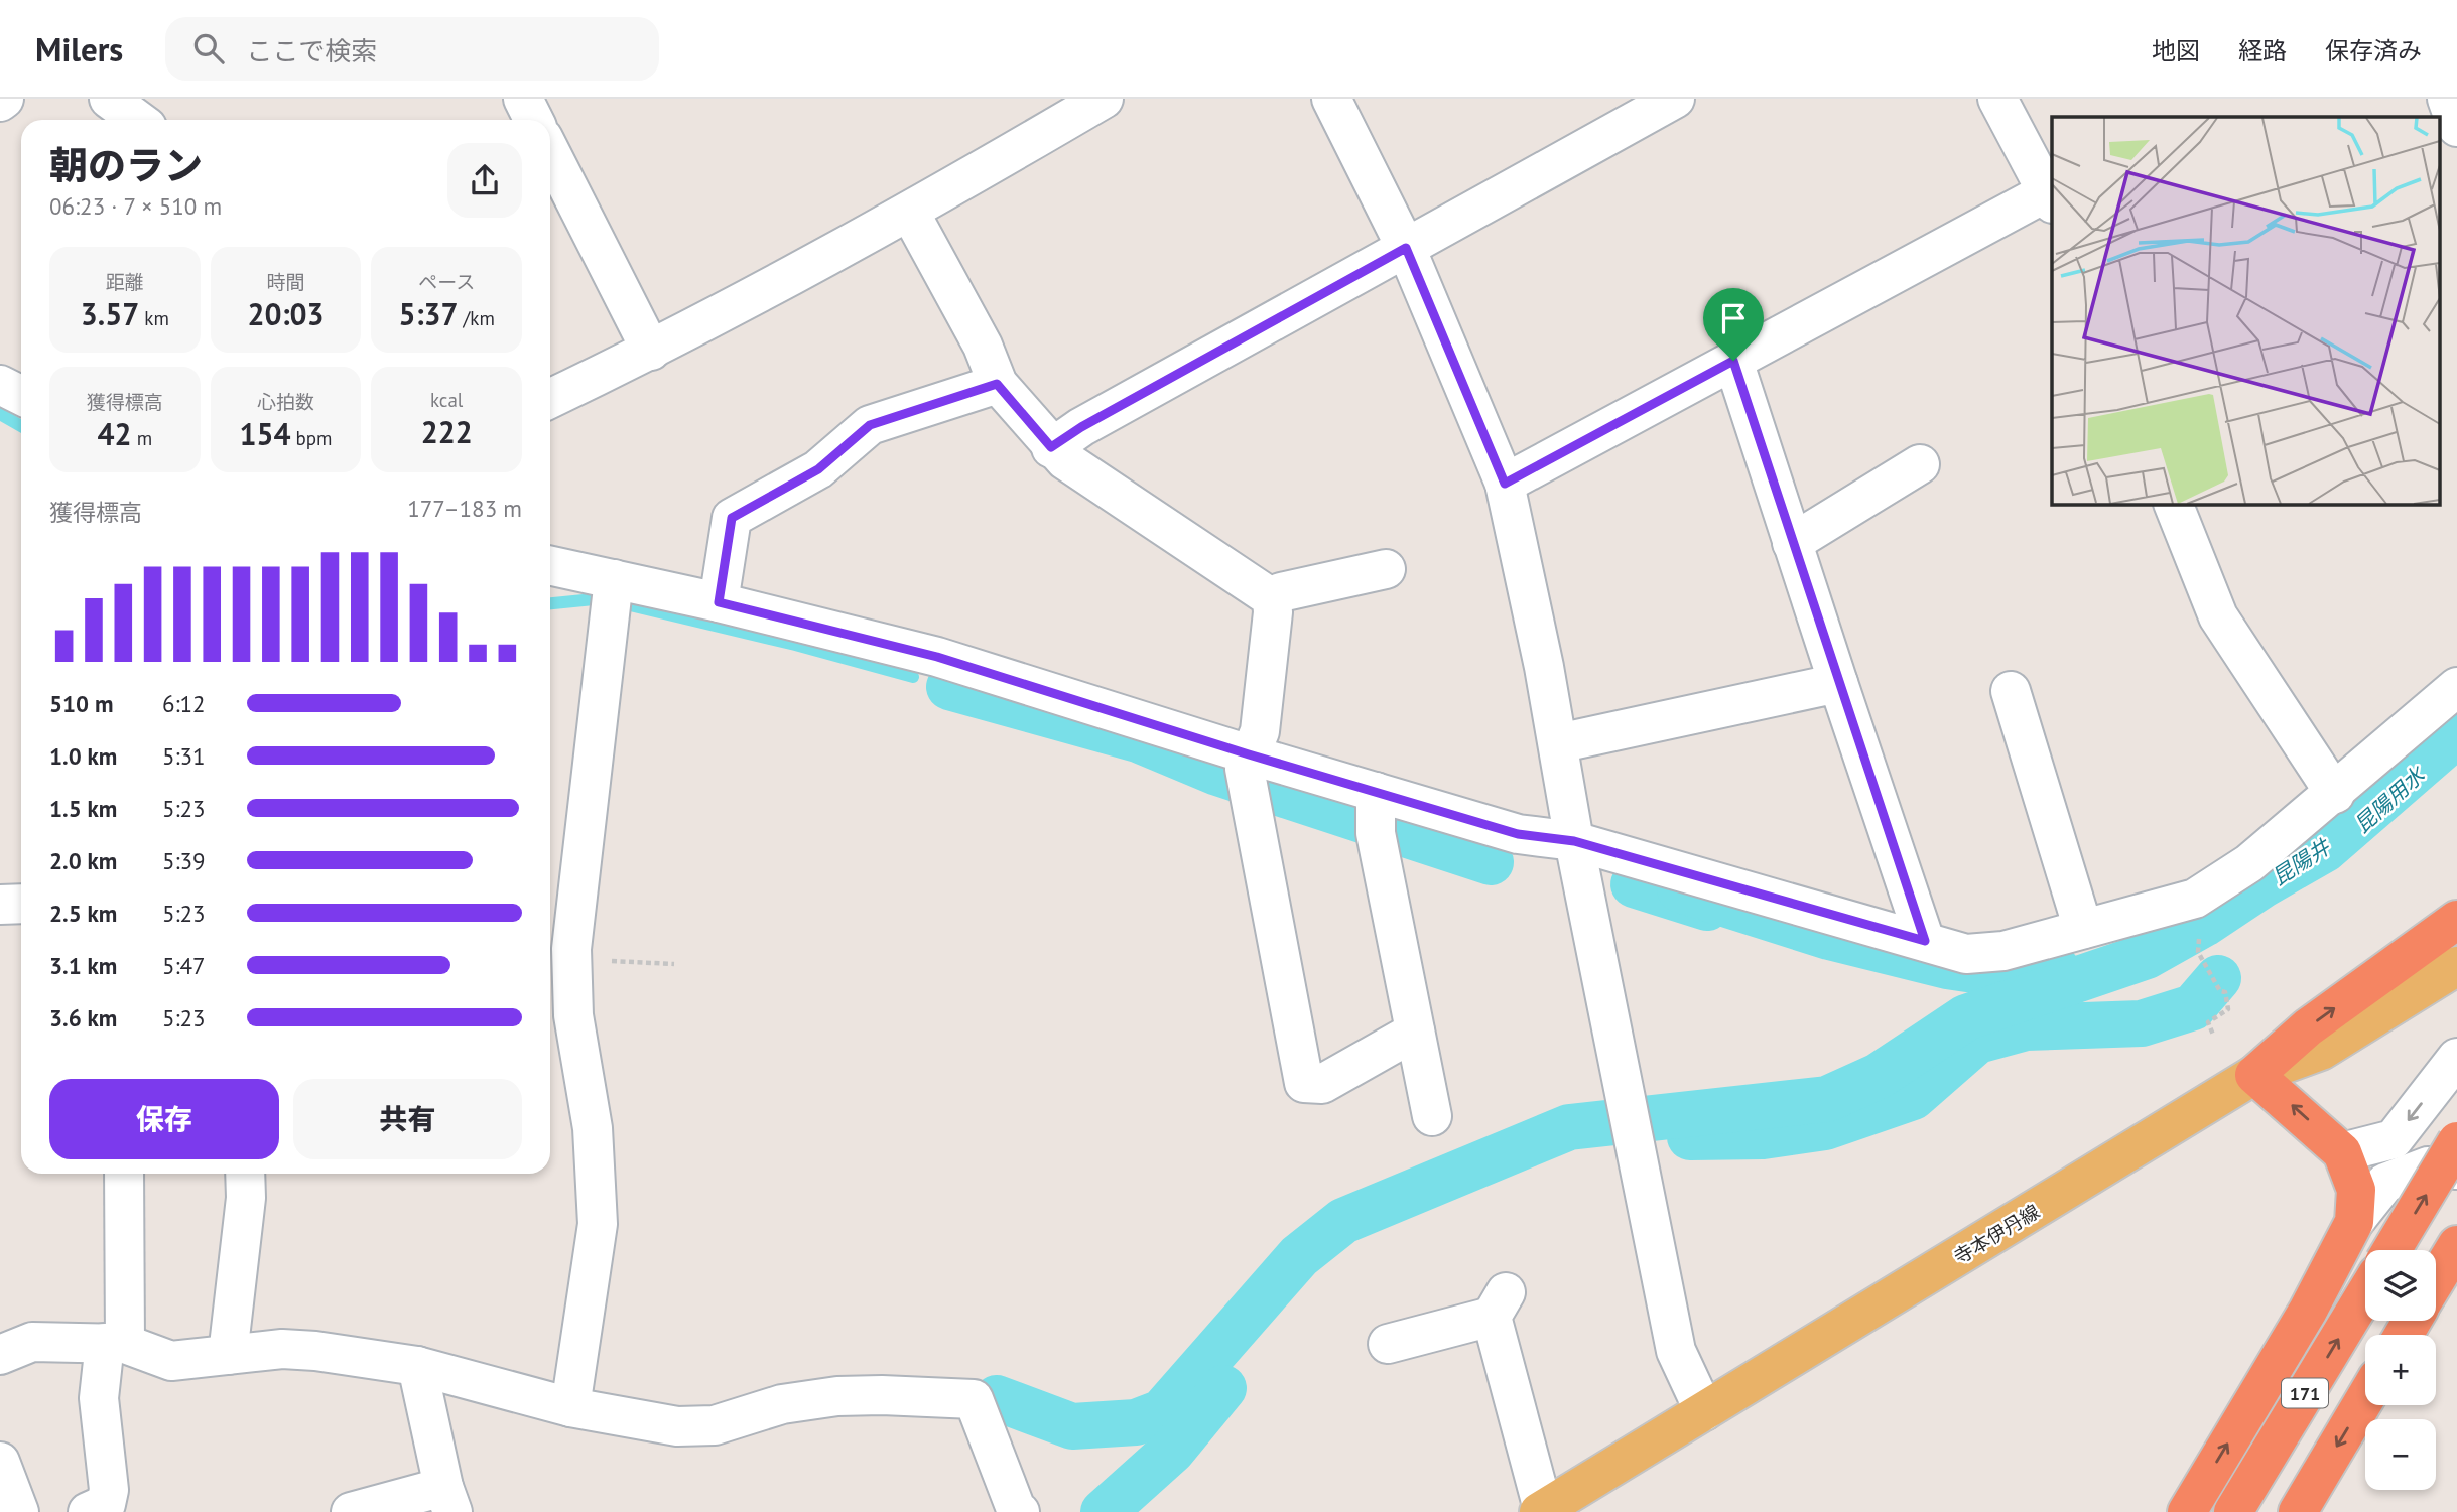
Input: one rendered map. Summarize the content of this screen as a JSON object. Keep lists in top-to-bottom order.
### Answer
{
  "streets": {
    "highway": ["171"],
    "main road": ["寺本伊丹線"]
  },
  "water": ["昆陽用水", "昆陽井"],
  "page": {
    "header": "Milers",
    "search": "ここで検索",
    "nav": ["地図", "経路", "保存済み"],
    "heading": ["朝のラン", "06:23 · 7 × 510 m"],
    "stats": [
      ["距離", "3.57 km"],
      ["時間", "20:03"],
      ["ペース", "5:37 /km"],
      ["獲得標高", "42 m"],
      ["心拍数", "154 bpm"],
      ["kcal", "222"]
    ],
    "chart": ["獲得標高", "177–183 m"],
    "list": [
      {
        "name": "510 m",
        "note": "6:12"
      },
      {
        "name": "1.0 km",
        "note": "5:31"
      },
      {
        "name": "1.5 km",
        "note": "5:23"
      },
      {
        "name": "2.0 km",
        "note": "5:39"
      },
      {
        "name": "2.5 km",
        "note": "5:23"
      },
      {
        "name": "3.1 km",
        "note": "5:47"
      },
      {
        "name": "3.6 km",
        "note": "5:23"
      }
    ],
    "buttons": ["保存", "共有"],
    "map_buttons": ["+", "−"]
  }
}
